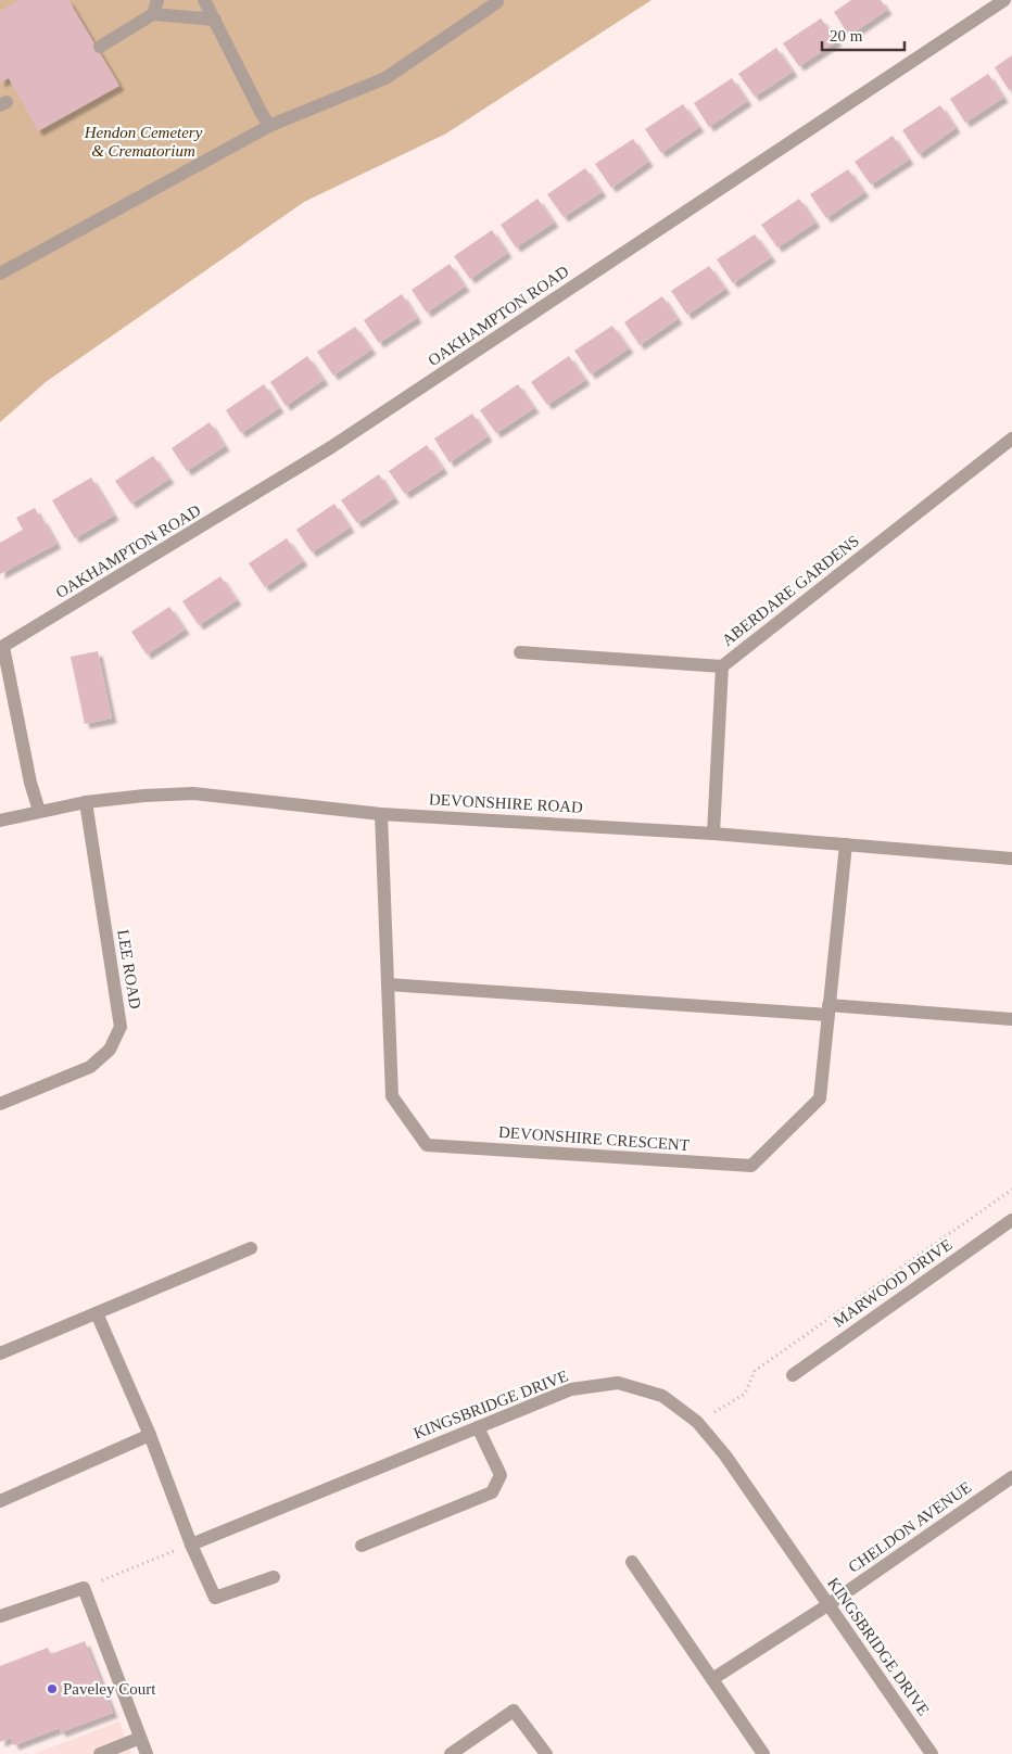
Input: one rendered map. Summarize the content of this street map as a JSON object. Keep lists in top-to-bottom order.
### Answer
{
  "streets": {
    "street": [
      "OAKHAMPTON ROAD",
      "ABERDARE GARDENS",
      "DEVONSHIRE ROAD",
      "LEE ROAD",
      "DEVONSHIRE CRESCENT",
      "MARWOOD DRIVE",
      "KINGSBRIDGE DRIVE",
      "CHELDON AVENUE"
    ]
  },
  "crossings": [
    ["OAKHAMPTON ROAD", "DEVONSHIRE ROAD"],
    ["ABERDARE GARDENS", "DEVONSHIRE ROAD"],
    ["DEVONSHIRE ROAD", "LEE ROAD"],
    ["DEVONSHIRE ROAD", "DEVONSHIRE CRESCENT"],
    ["KINGSBRIDGE DRIVE", "CHELDON AVENUE"]
  ],
  "parks": ["Hendon Cemetery & Crematorium"],
  "places": ["Paveley Court"],
  "scale_bar": "20 m"
}
